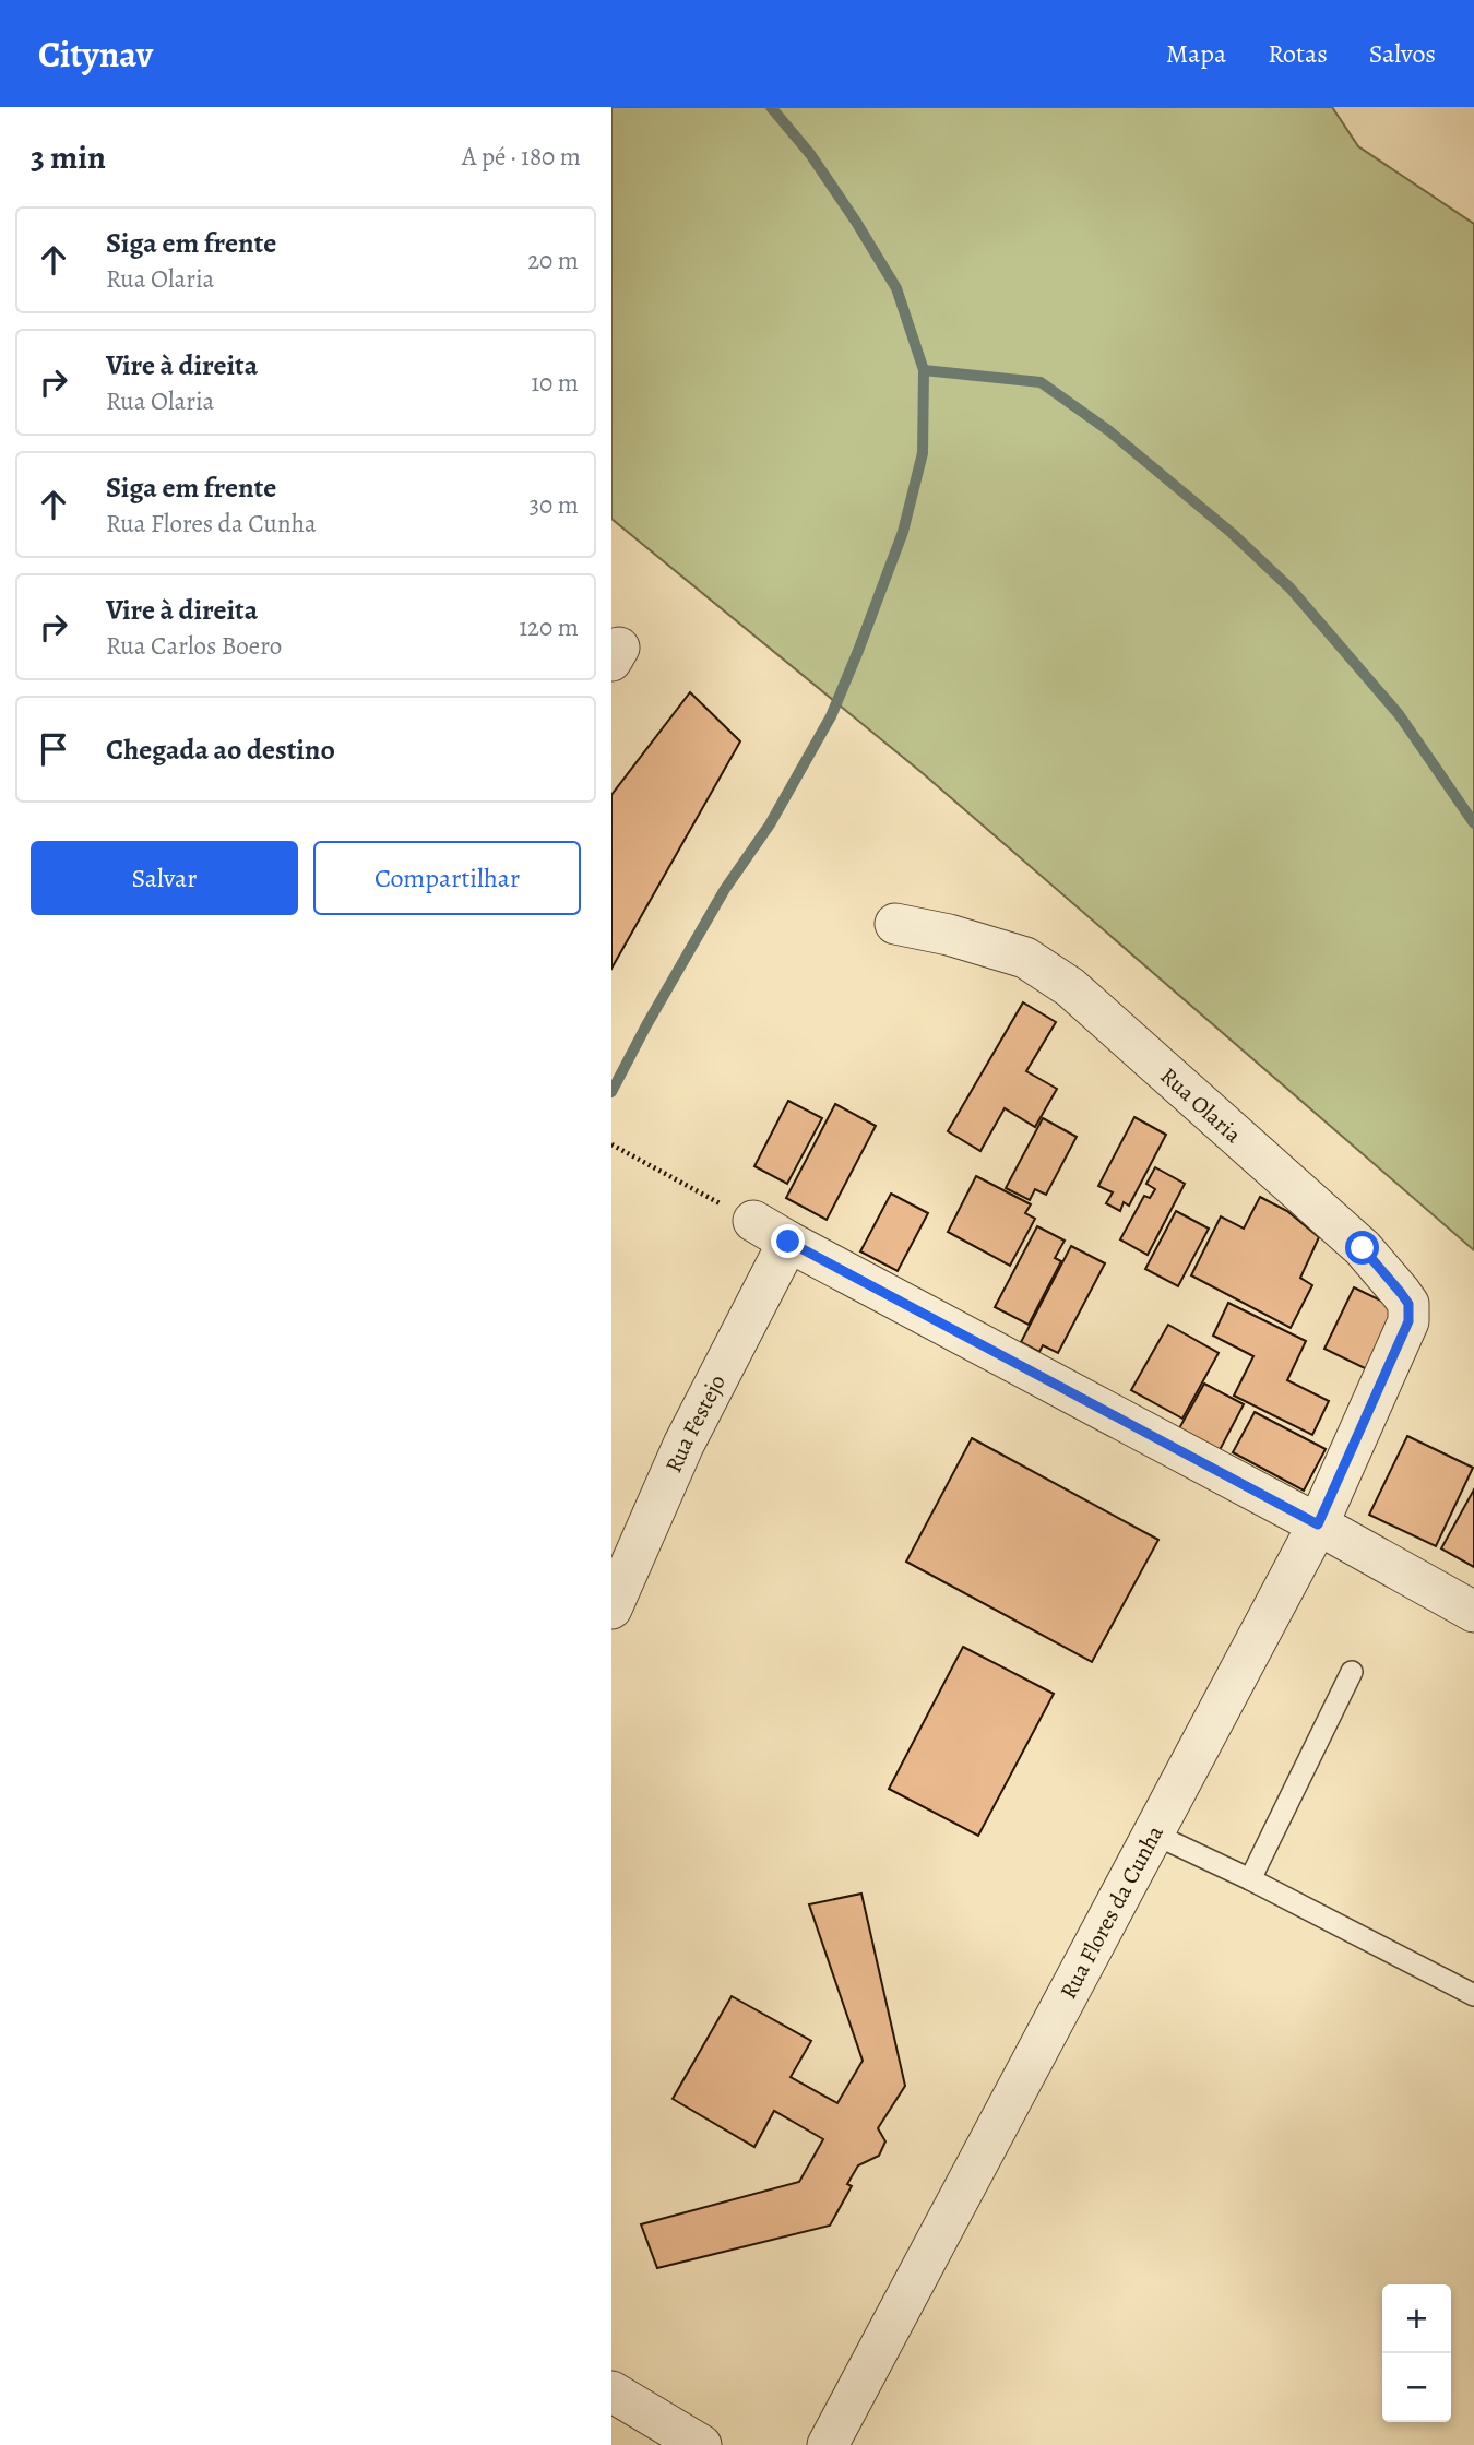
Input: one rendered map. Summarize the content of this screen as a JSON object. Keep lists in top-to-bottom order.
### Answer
{
  "streets": {
    "street": ["Rua Olaria", "Rua Festejo", "Rua Flores da Cunha"]
  },
  "crossings": [
    ["Rua Olaria", "Rua Flores da Cunha"]
  ],
  "page": {
    "header": "Citynav",
    "nav": ["Mapa", "Rotas", "Salvos"],
    "heading": ["3 min", "A pé · 180 m"],
    "list": [
      ["Siga em frente", "Rua Olaria", "20 m"],
      ["Vire à direita", "Rua Olaria", "10 m"],
      ["Siga em frente", "Rua Flores da Cunha", "30 m"],
      ["Vire à direita", "Rua Carlos Boero", "120 m"],
      "Chegada ao destino"
    ],
    "buttons": ["Salvar", "Compartilhar"],
    "map_buttons": ["+", "−"]
  }
}
